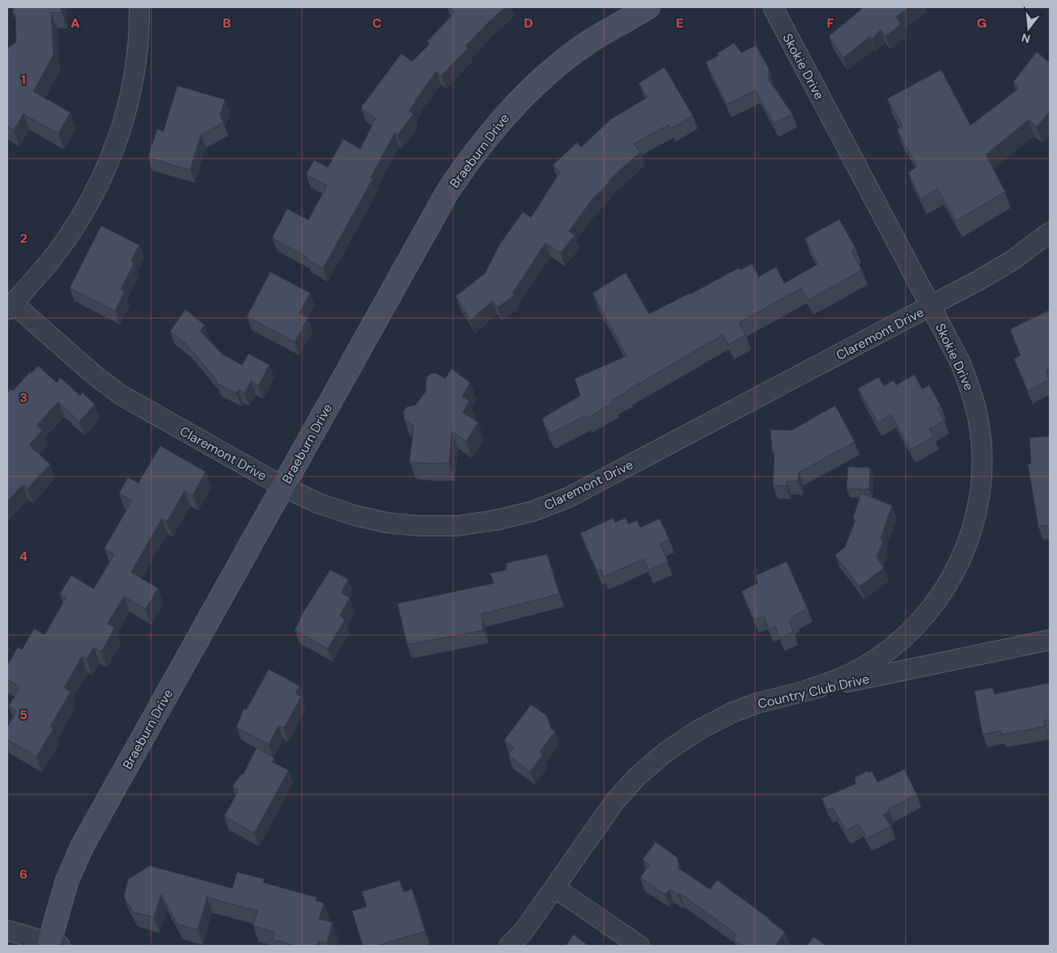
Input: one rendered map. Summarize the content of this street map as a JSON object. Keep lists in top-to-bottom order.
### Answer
{
  "streets": {
    "street": [
      "Skokie Drive",
      "Braeburn Drive",
      "Claremont Drive",
      "Country Club Drive"
    ]
  },
  "crossings": [
    ["Skokie Drive", "Claremont Drive"],
    ["Skokie Drive", "Country Club Drive"],
    ["Braeburn Drive", "Claremont Drive"]
  ],
  "north": "bottom",
  "grid": {
    "columns": [
      "A",
      "B",
      "C",
      "D",
      "E",
      "F",
      "G"
    ],
    "rows": [
      "1",
      "2",
      "3",
      "4",
      "5",
      "6"
    ]
  }
}
